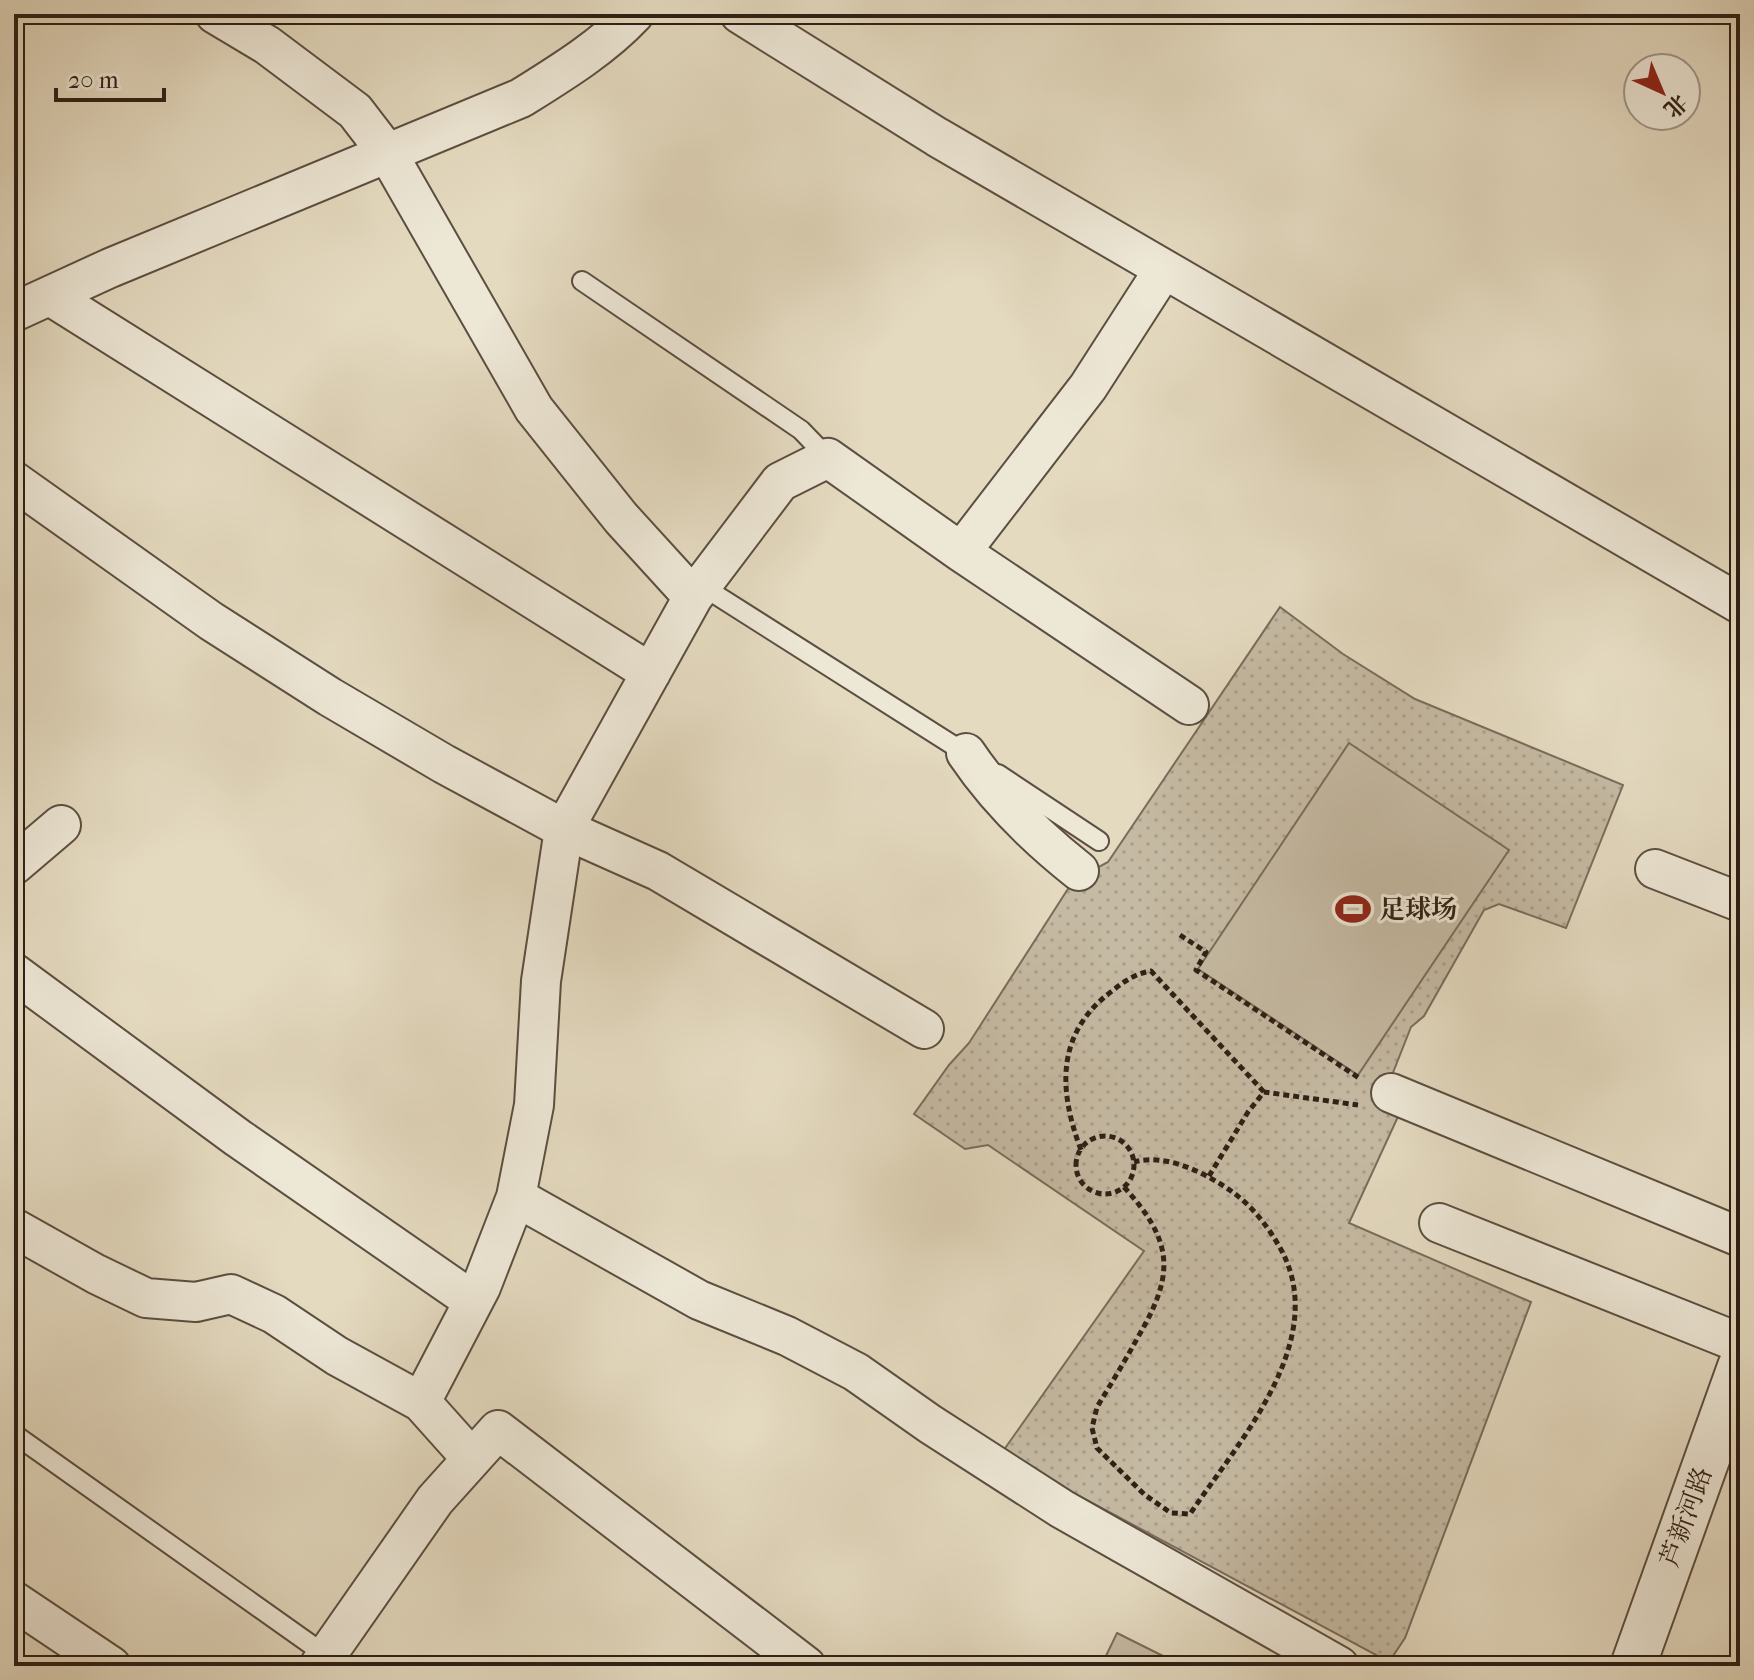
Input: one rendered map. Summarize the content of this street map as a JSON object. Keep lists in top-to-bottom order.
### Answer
{
  "streets": {
    "street": ["芦新河路"]
  },
  "places": {
    "sports": ["足球场"]
  },
  "scale_bar": "20 m",
  "north": "bottom right"
}
